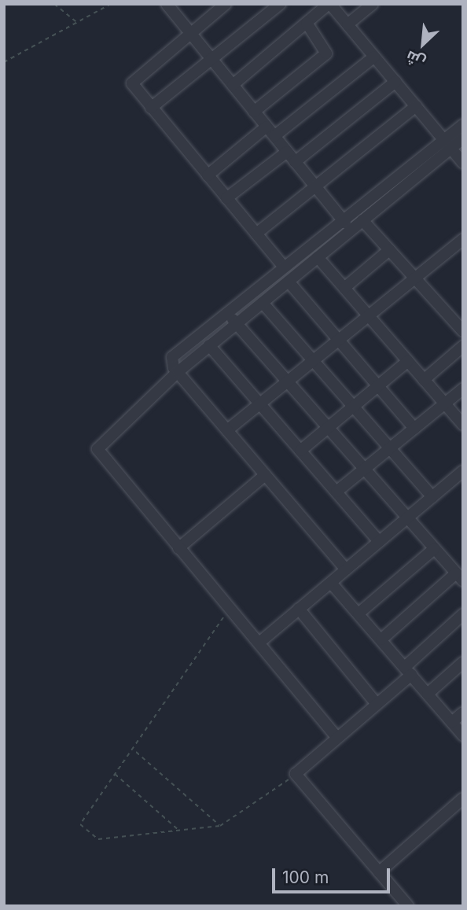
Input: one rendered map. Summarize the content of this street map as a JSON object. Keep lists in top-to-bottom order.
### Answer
{
  "scale_bar": "100 m",
  "north": "bottom left"
}
